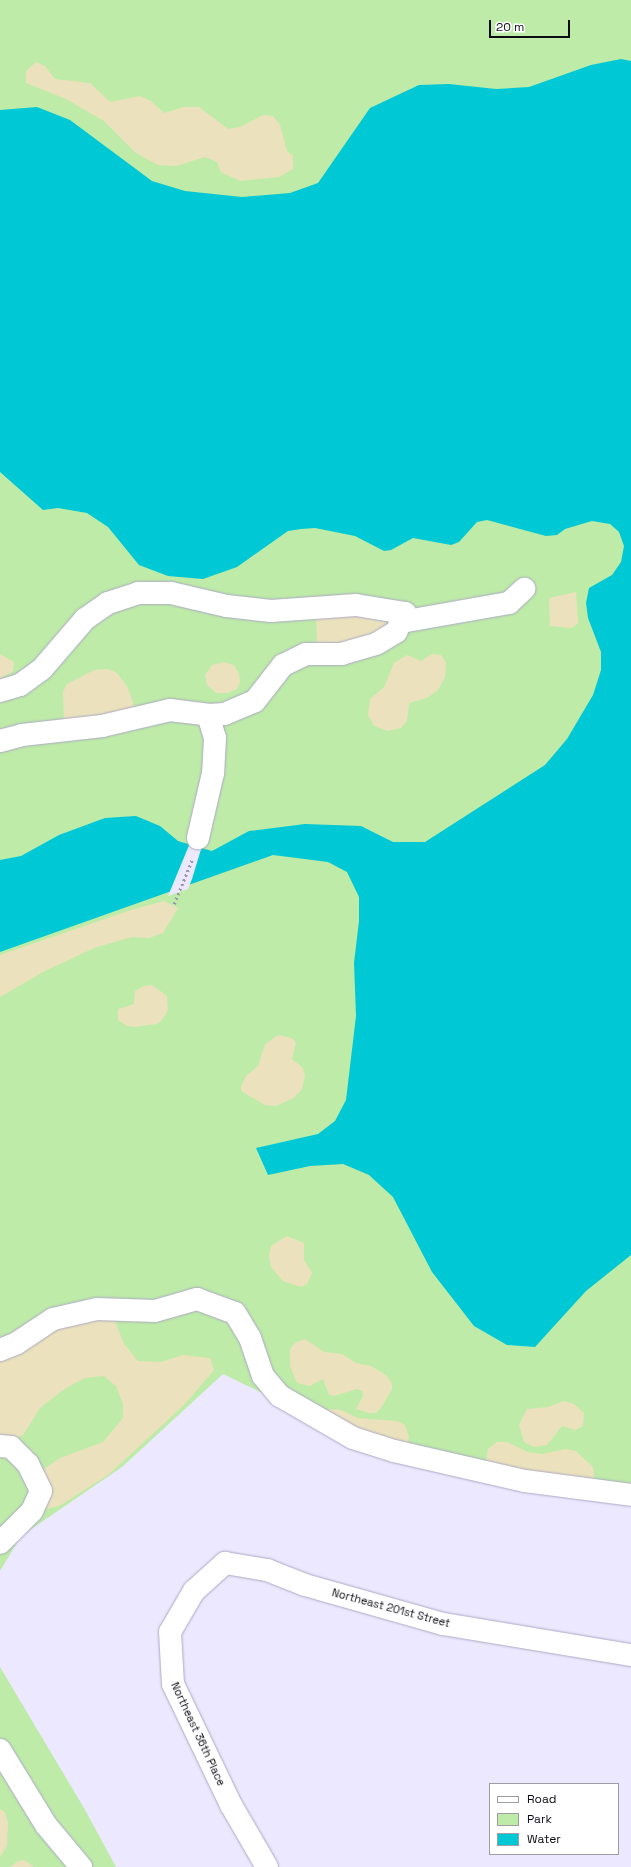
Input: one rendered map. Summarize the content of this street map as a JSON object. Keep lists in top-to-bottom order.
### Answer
{
  "streets": {
    "street": ["Northeast 201st Street", "Northeast 36th Place"]
  },
  "crossings": [
    ["Northeast 201st Street", "Northeast 36th Place"]
  ],
  "legend": ["Road", "Park", "Water"],
  "scale_bar": "20 m"
}
